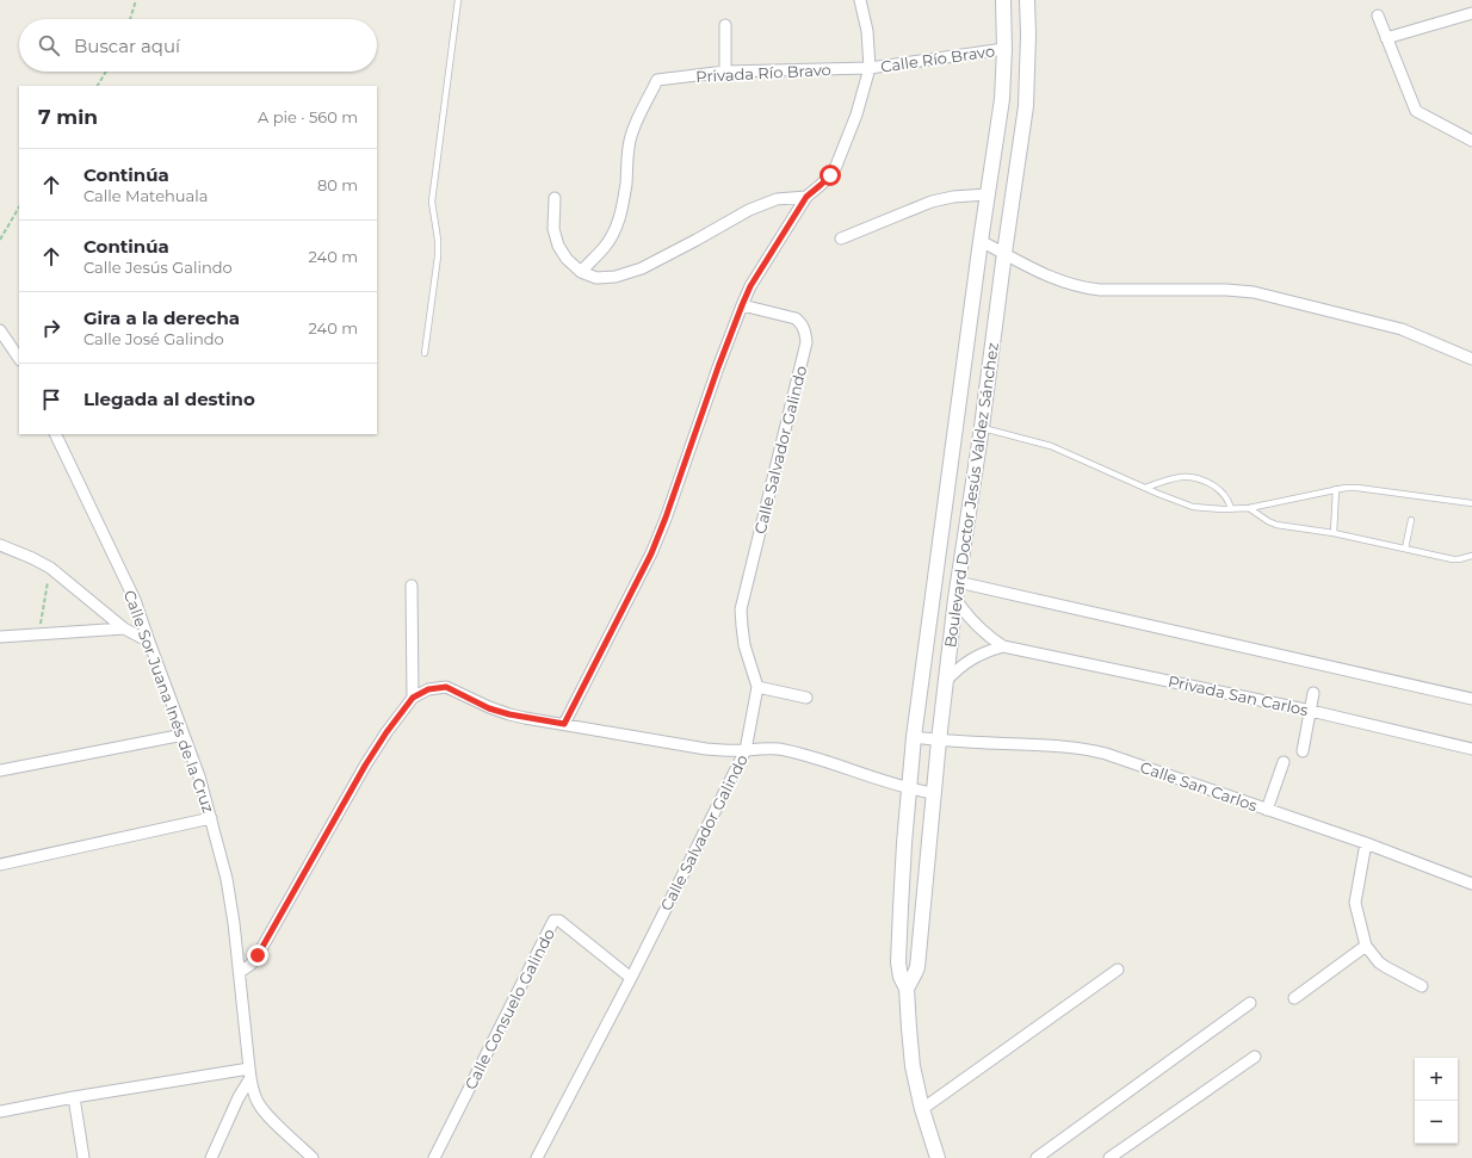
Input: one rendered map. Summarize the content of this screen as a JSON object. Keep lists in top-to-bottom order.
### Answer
{
  "streets": {
    "main road": ["Boulevard Doctor Jesús Valdez Sánchez"],
    "street": [
      "Calle Río Bravo",
      "Privada Río Bravo",
      "Calle Salvador Galindo",
      "Privada San Carlos",
      "Calle Sor Juana Inés de la Cruz",
      "Calle San Carlos",
      "Calle Consuelo Galindo"
    ]
  },
  "crossings": [
    ["Calle Río Bravo", "Privada Río Bravo"],
    ["Calle Río Bravo", "Boulevard Doctor Jesús Valdez Sánchez"],
    ["Calle Salvador Galindo", "Calle Consuelo Galindo"],
    ["Boulevard Doctor Jesús Valdez Sánchez", "Privada San Carlos"],
    ["Boulevard Doctor Jesús Valdez Sánchez", "Calle San Carlos"]
  ],
  "page": {
    "search": "Buscar aquí",
    "heading": ["7 min", "A pie · 560 m"],
    "list": [
      ["Continúa", "Calle Matehuala", "80 m"],
      ["Continúa", "Calle Jesús Galindo", "240 m"],
      ["Gira a la derecha", "Calle José Galindo", "240 m"],
      "Llegada al destino"
    ],
    "map_buttons": ["+", "−"]
  }
}
